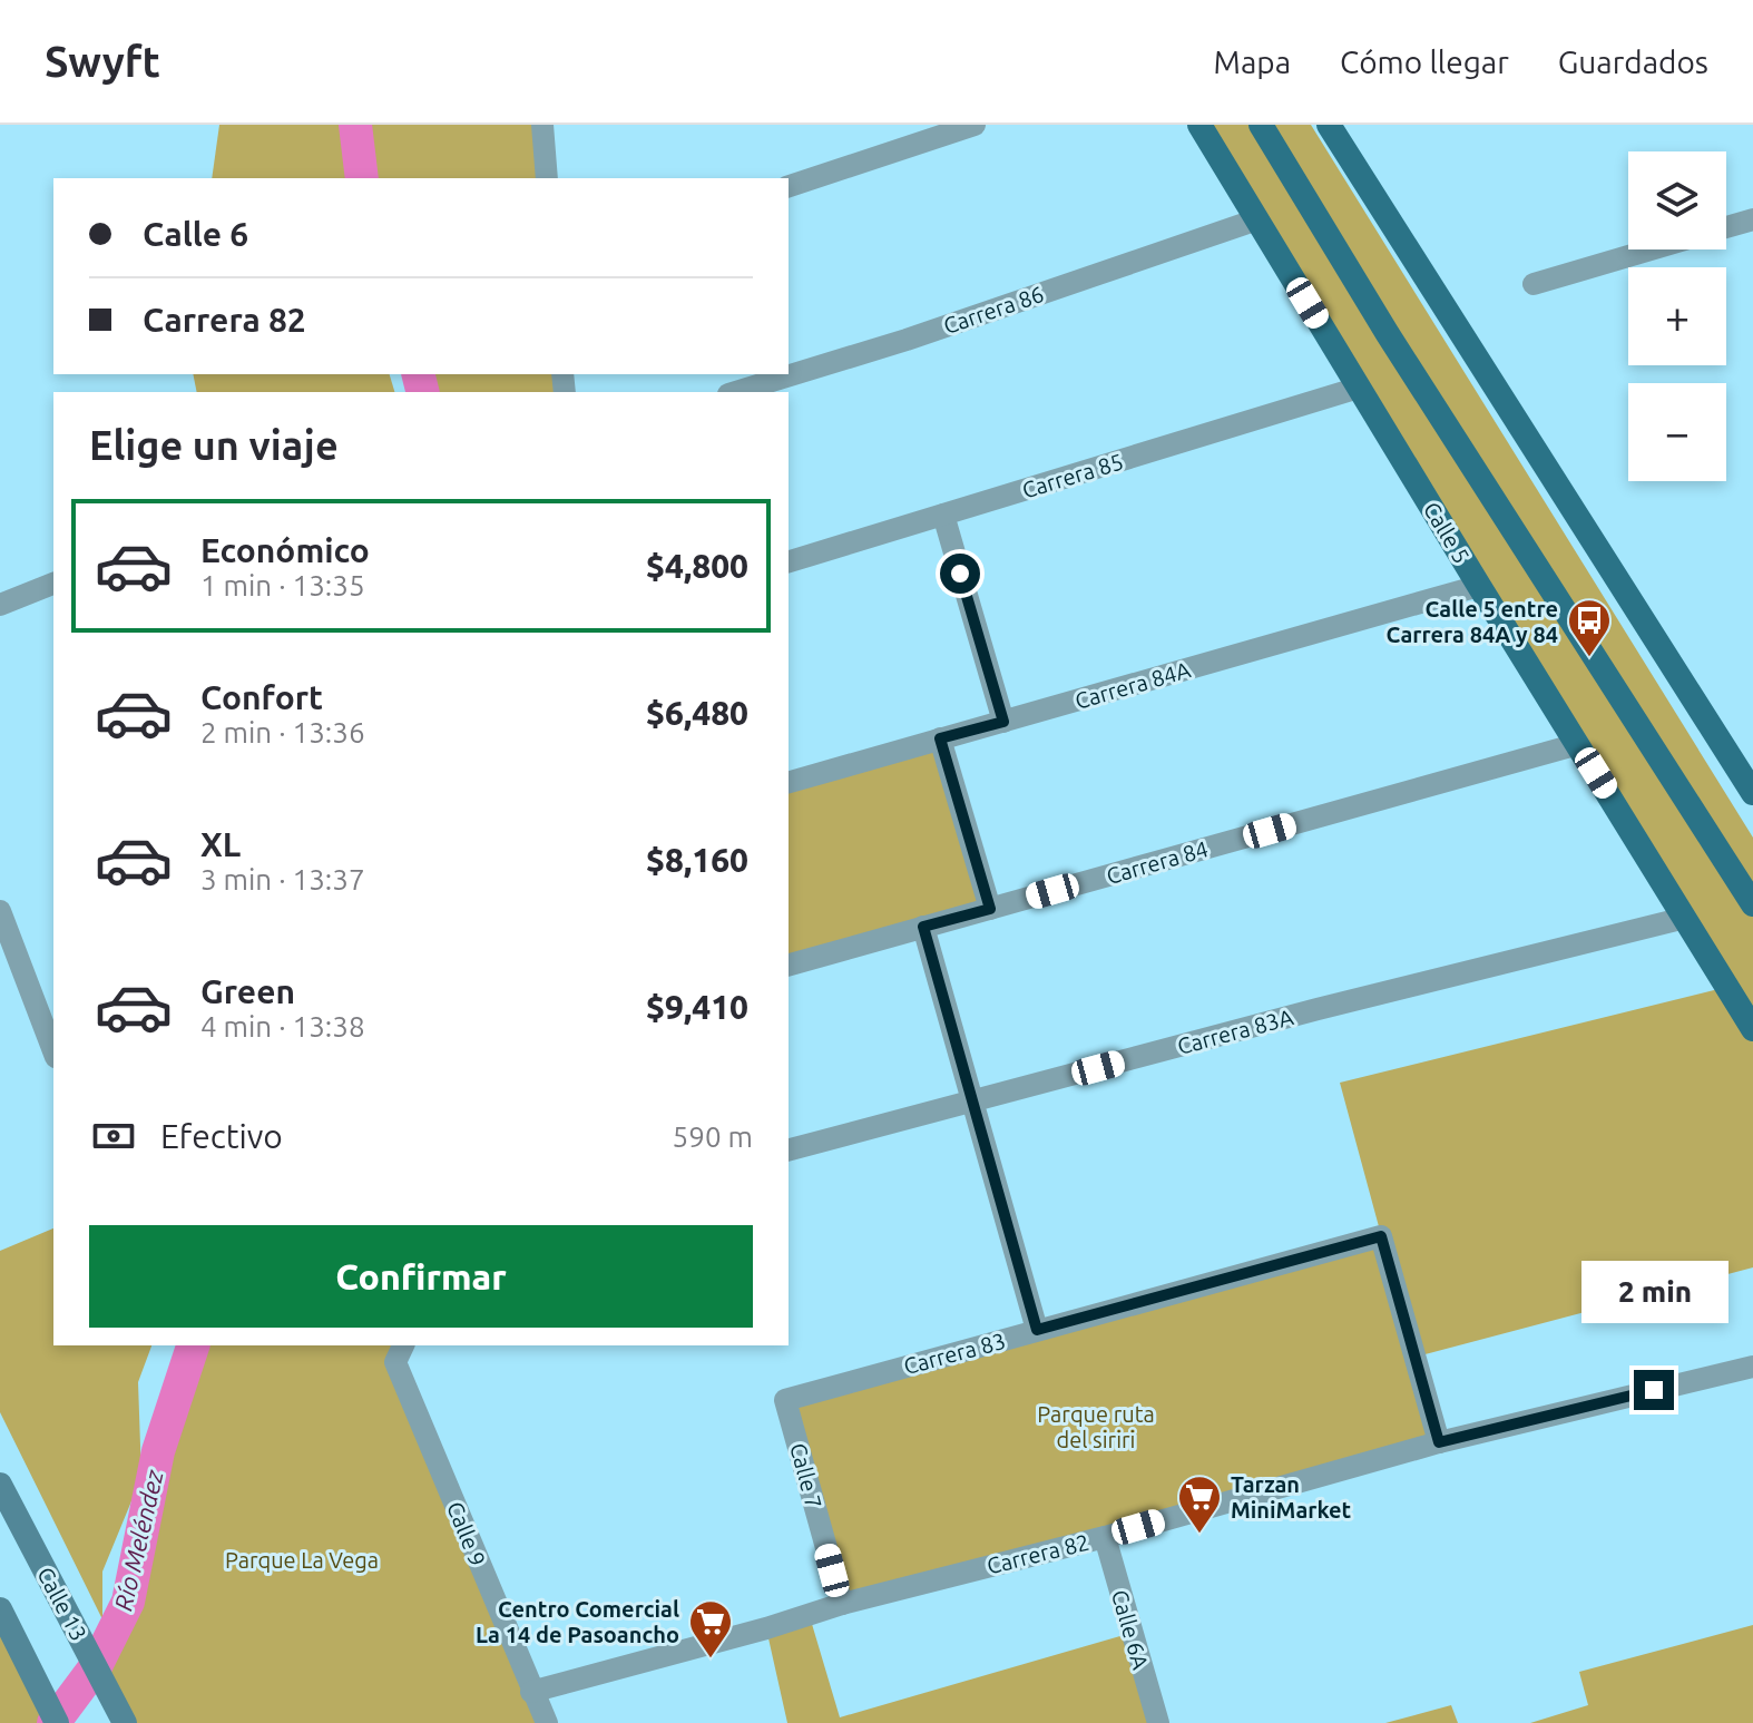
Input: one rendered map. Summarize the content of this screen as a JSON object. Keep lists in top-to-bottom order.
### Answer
{
  "streets": {
    "main road": ["Calle 5", "Calle 13"],
    "street": [
      "Carrera 86",
      "Carrera 85",
      "Carrera 84A",
      "Carrera 84",
      "Carrera 83A",
      "Carrera 83",
      "Calle 7",
      "Calle 9",
      "Carrera 82",
      "Calle 6A"
    ]
  },
  "crossings": [
    ["Carrera 86", "Calle 5"],
    ["Carrera 85", "Calle 5"],
    ["Calle 5", "Carrera 84A"],
    ["Calle 5", "Carrera 84"],
    ["Calle 5", "Carrera 83A"],
    ["Carrera 83", "Calle 7"],
    ["Carrera 83", "Carrera 82"],
    ["Calle 7", "Carrera 82"],
    ["Calle 9", "Carrera 82"],
    ["Carrera 82", "Calle 6A"]
  ],
  "water": ["Río Meléndez"],
  "parks": ["Parque ruta del siriri", "Parque La Vega"],
  "places": {
    "bus stop": ["Calle 5 entre Carrera 84A y 84"],
    "supermarket": ["Tarzan MiniMarket", "Centro Comercial La 14 de Pasoancho"]
  },
  "page": {
    "header": "Swyft",
    "nav": ["Mapa", "Cómo llegar", "Guardados"],
    "map_buttons": ["+", "−"],
    "banner": ["Calle 6", "Carrera 82"],
    "heading": "Elige un viaje",
    "list": [
      {
        "name": "Económico",
        "note": "1 min · 13:35",
        "value": "$4,800"
      },
      {
        "name": "Confort",
        "note": "2 min · 13:36",
        "value": "$6,480"
      },
      {
        "name": "XL",
        "note": "3 min · 13:37",
        "value": "$8,160"
      },
      {
        "name": "Green",
        "note": "4 min · 13:38",
        "value": "$9,410"
      }
    ],
    "pay": ["Efectivo", "590 m"],
    "buttons": "Confirmar",
    "bubble": "2 min"
  }
}
